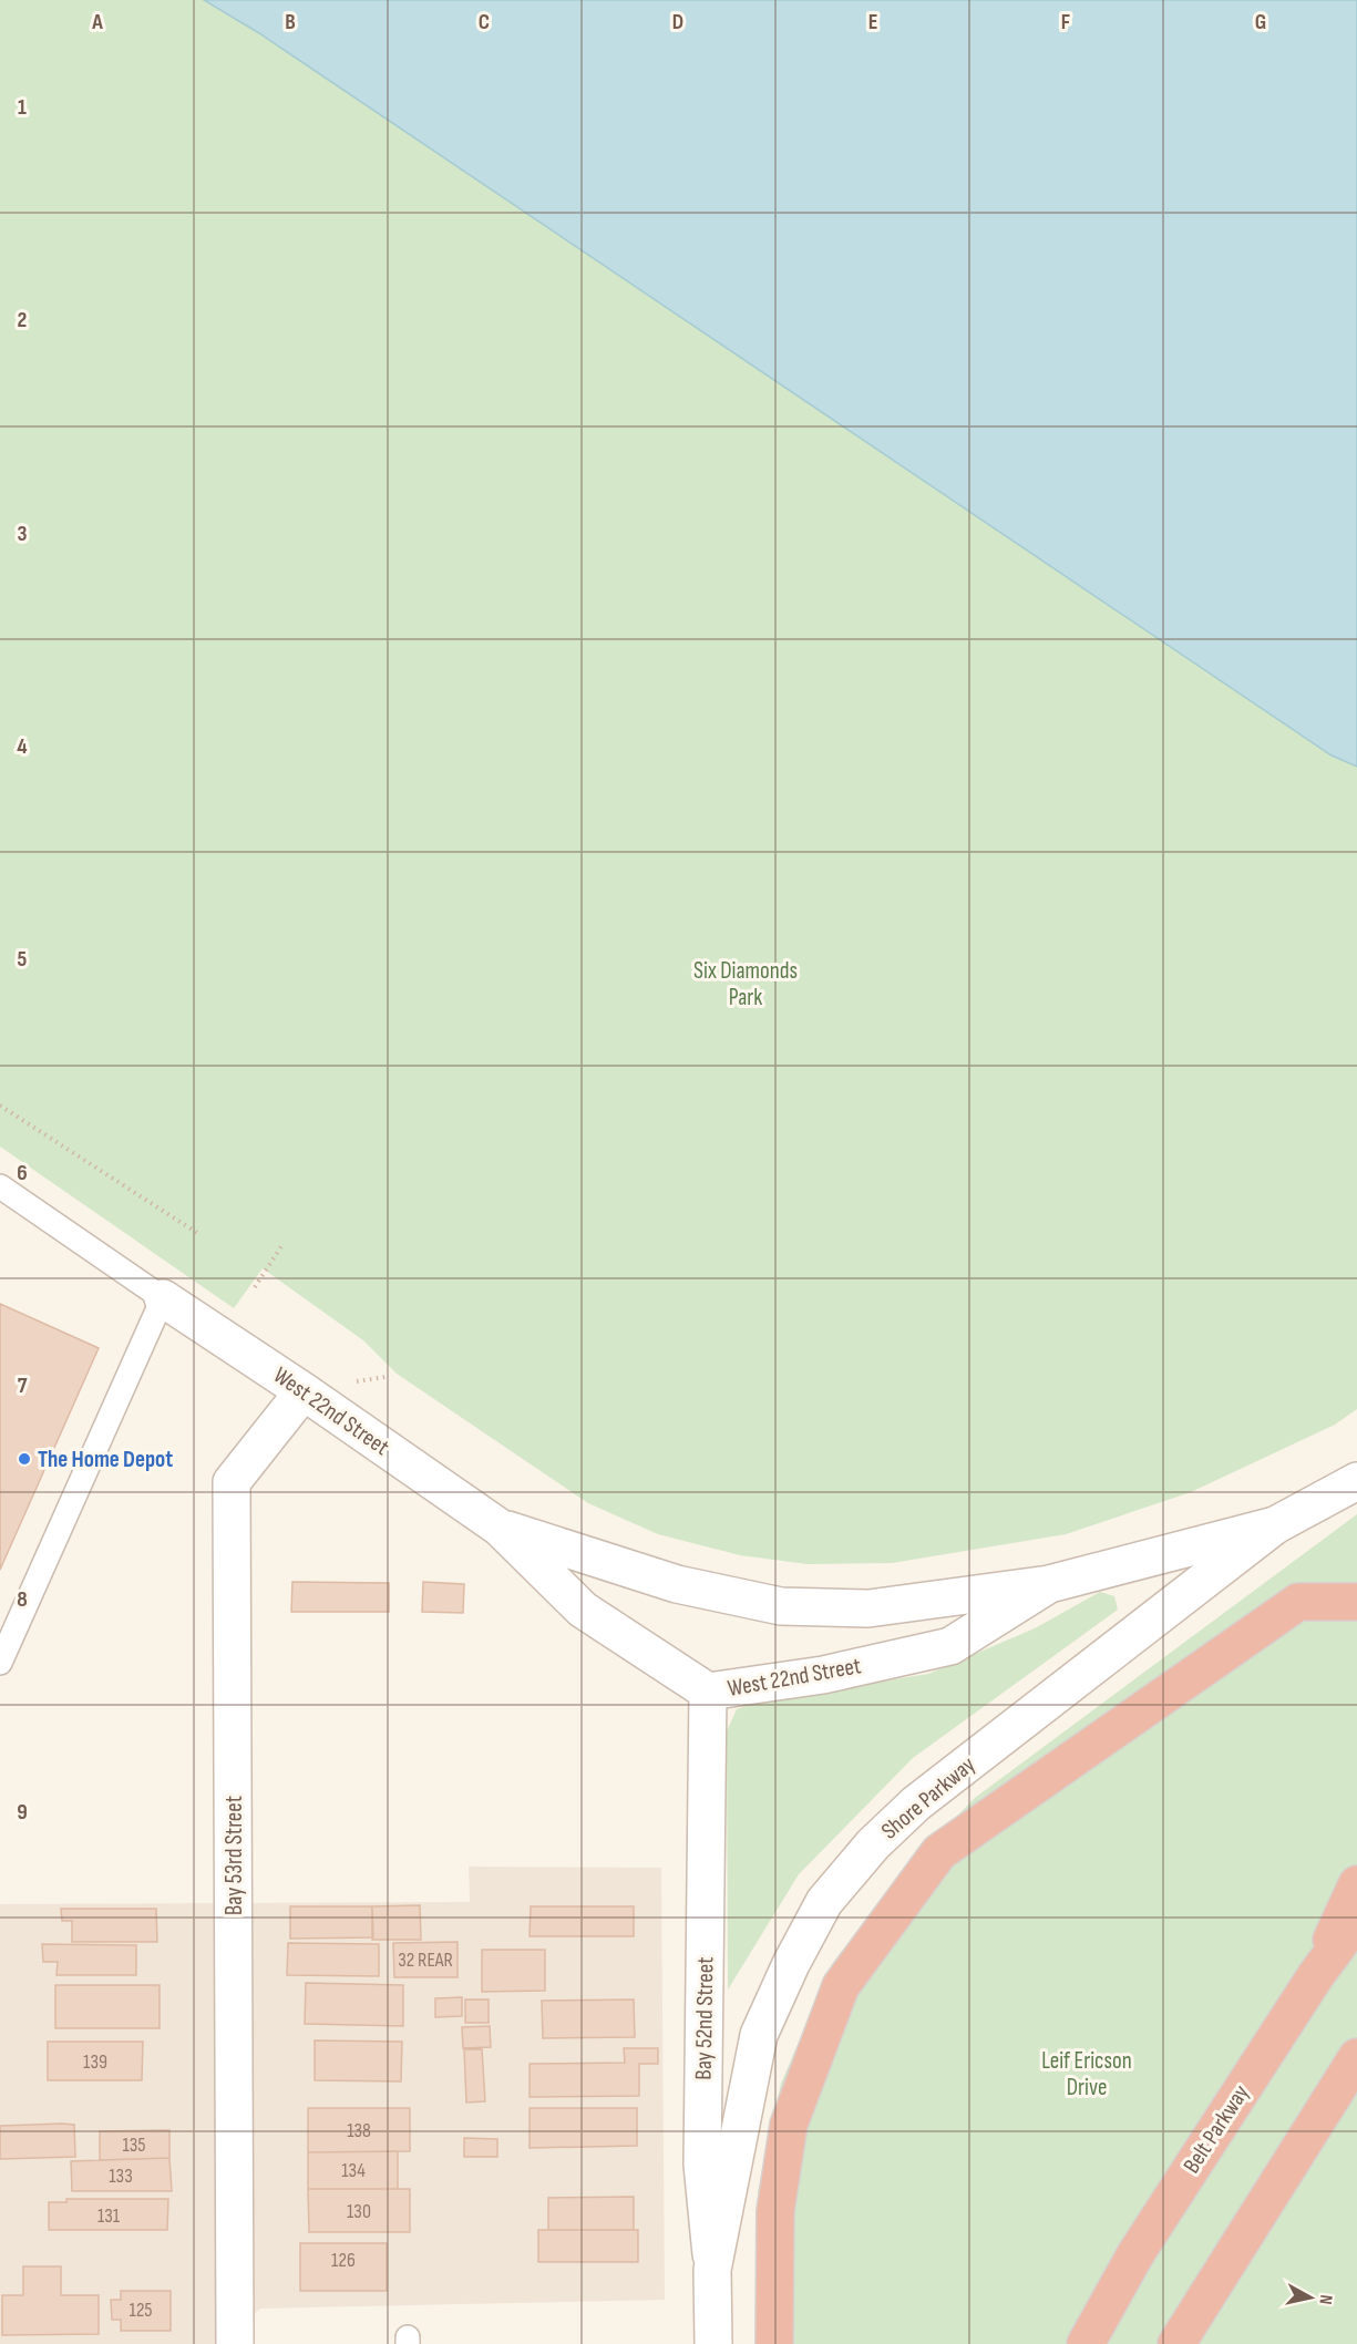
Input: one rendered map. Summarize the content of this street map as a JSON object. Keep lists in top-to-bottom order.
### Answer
{
  "streets": {
    "highway": ["Belt Parkway"],
    "street": [
      "West 22nd Street",
      "Shore Parkway",
      "Bay 53rd Street",
      "Bay 52nd Street"
    ]
  },
  "crossings": [
    ["West 22nd Street", "Shore Parkway"],
    ["West 22nd Street", "Bay 53rd Street"],
    ["West 22nd Street", "Bay 52nd Street"],
    ["Shore Parkway", "Bay 52nd Street"]
  ],
  "parks": ["Six Diamonds Park", "Leif Ericson Drive"],
  "places": ["The Home Depot"],
  "house_numbers": [
    "32 REAR",
    "139",
    "138",
    "135",
    "134",
    "133",
    "130",
    "131",
    "126",
    "125"
  ],
  "north": "right",
  "grid": {
    "columns": [
      "A",
      "B",
      "C",
      "D",
      "E",
      "F",
      "G"
    ],
    "rows": [
      "1",
      "2",
      "3",
      "4",
      "5",
      "6",
      "7",
      "8",
      "9"
    ]
  }
}
